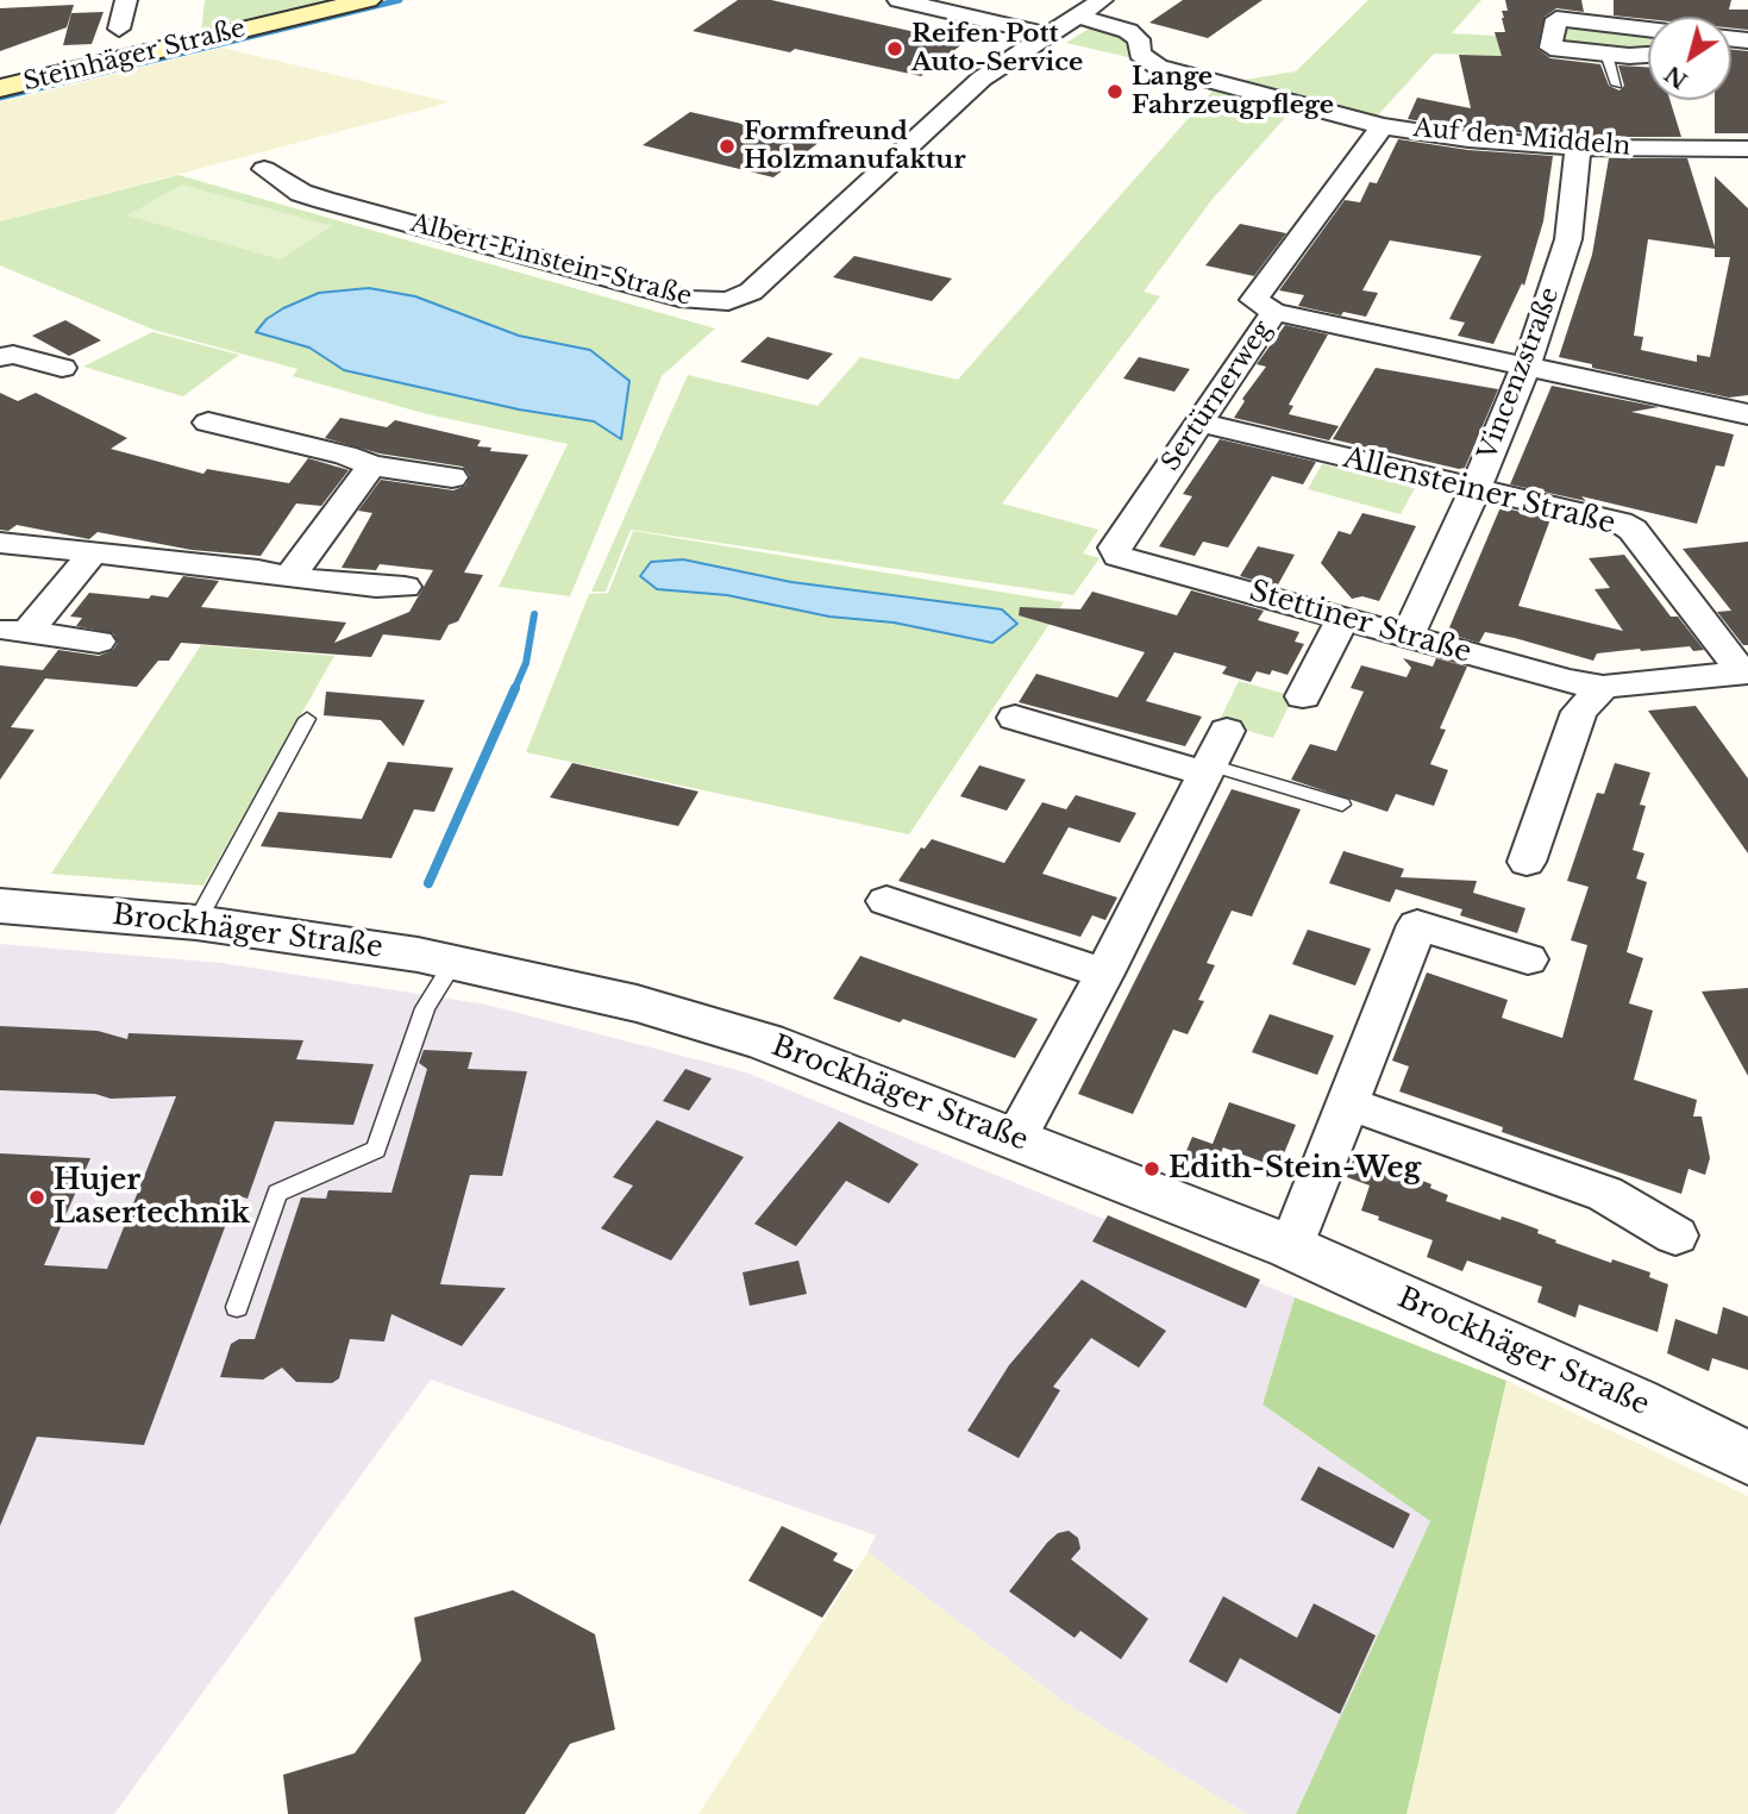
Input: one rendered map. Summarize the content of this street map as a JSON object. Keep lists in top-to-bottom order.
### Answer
{
  "streets": {
    "main road": ["Steinhäger Straße"],
    "street": [
      "Auf den Middeln",
      "Albert-Einstein-Straße",
      "Vincenzstraße",
      "Sertürnerweg",
      "Allensteiner Straße",
      "Stettiner Straße",
      "Brockhäger Straße"
    ]
  },
  "crossings": [
    ["Auf den Middeln", "Albert-Einstein-Straße"],
    ["Auf den Middeln", "Vincenzstraße"],
    ["Auf den Middeln", "Sertürnerweg"],
    ["Vincenzstraße", "Allensteiner Straße"],
    ["Vincenzstraße", "Stettiner Straße"],
    ["Sertürnerweg", "Allensteiner Straße"],
    ["Sertürnerweg", "Stettiner Straße"],
    ["Allensteiner Straße", "Stettiner Straße"]
  ],
  "places": [
    "Reifen Pott Auto-Service",
    "Lange Fahrzeugpflege",
    "Formfreund Holzmanufaktur",
    "Edith-Stein-Weg",
    "Hujer Lasertechnik"
  ],
  "north": "bottom left"
}
